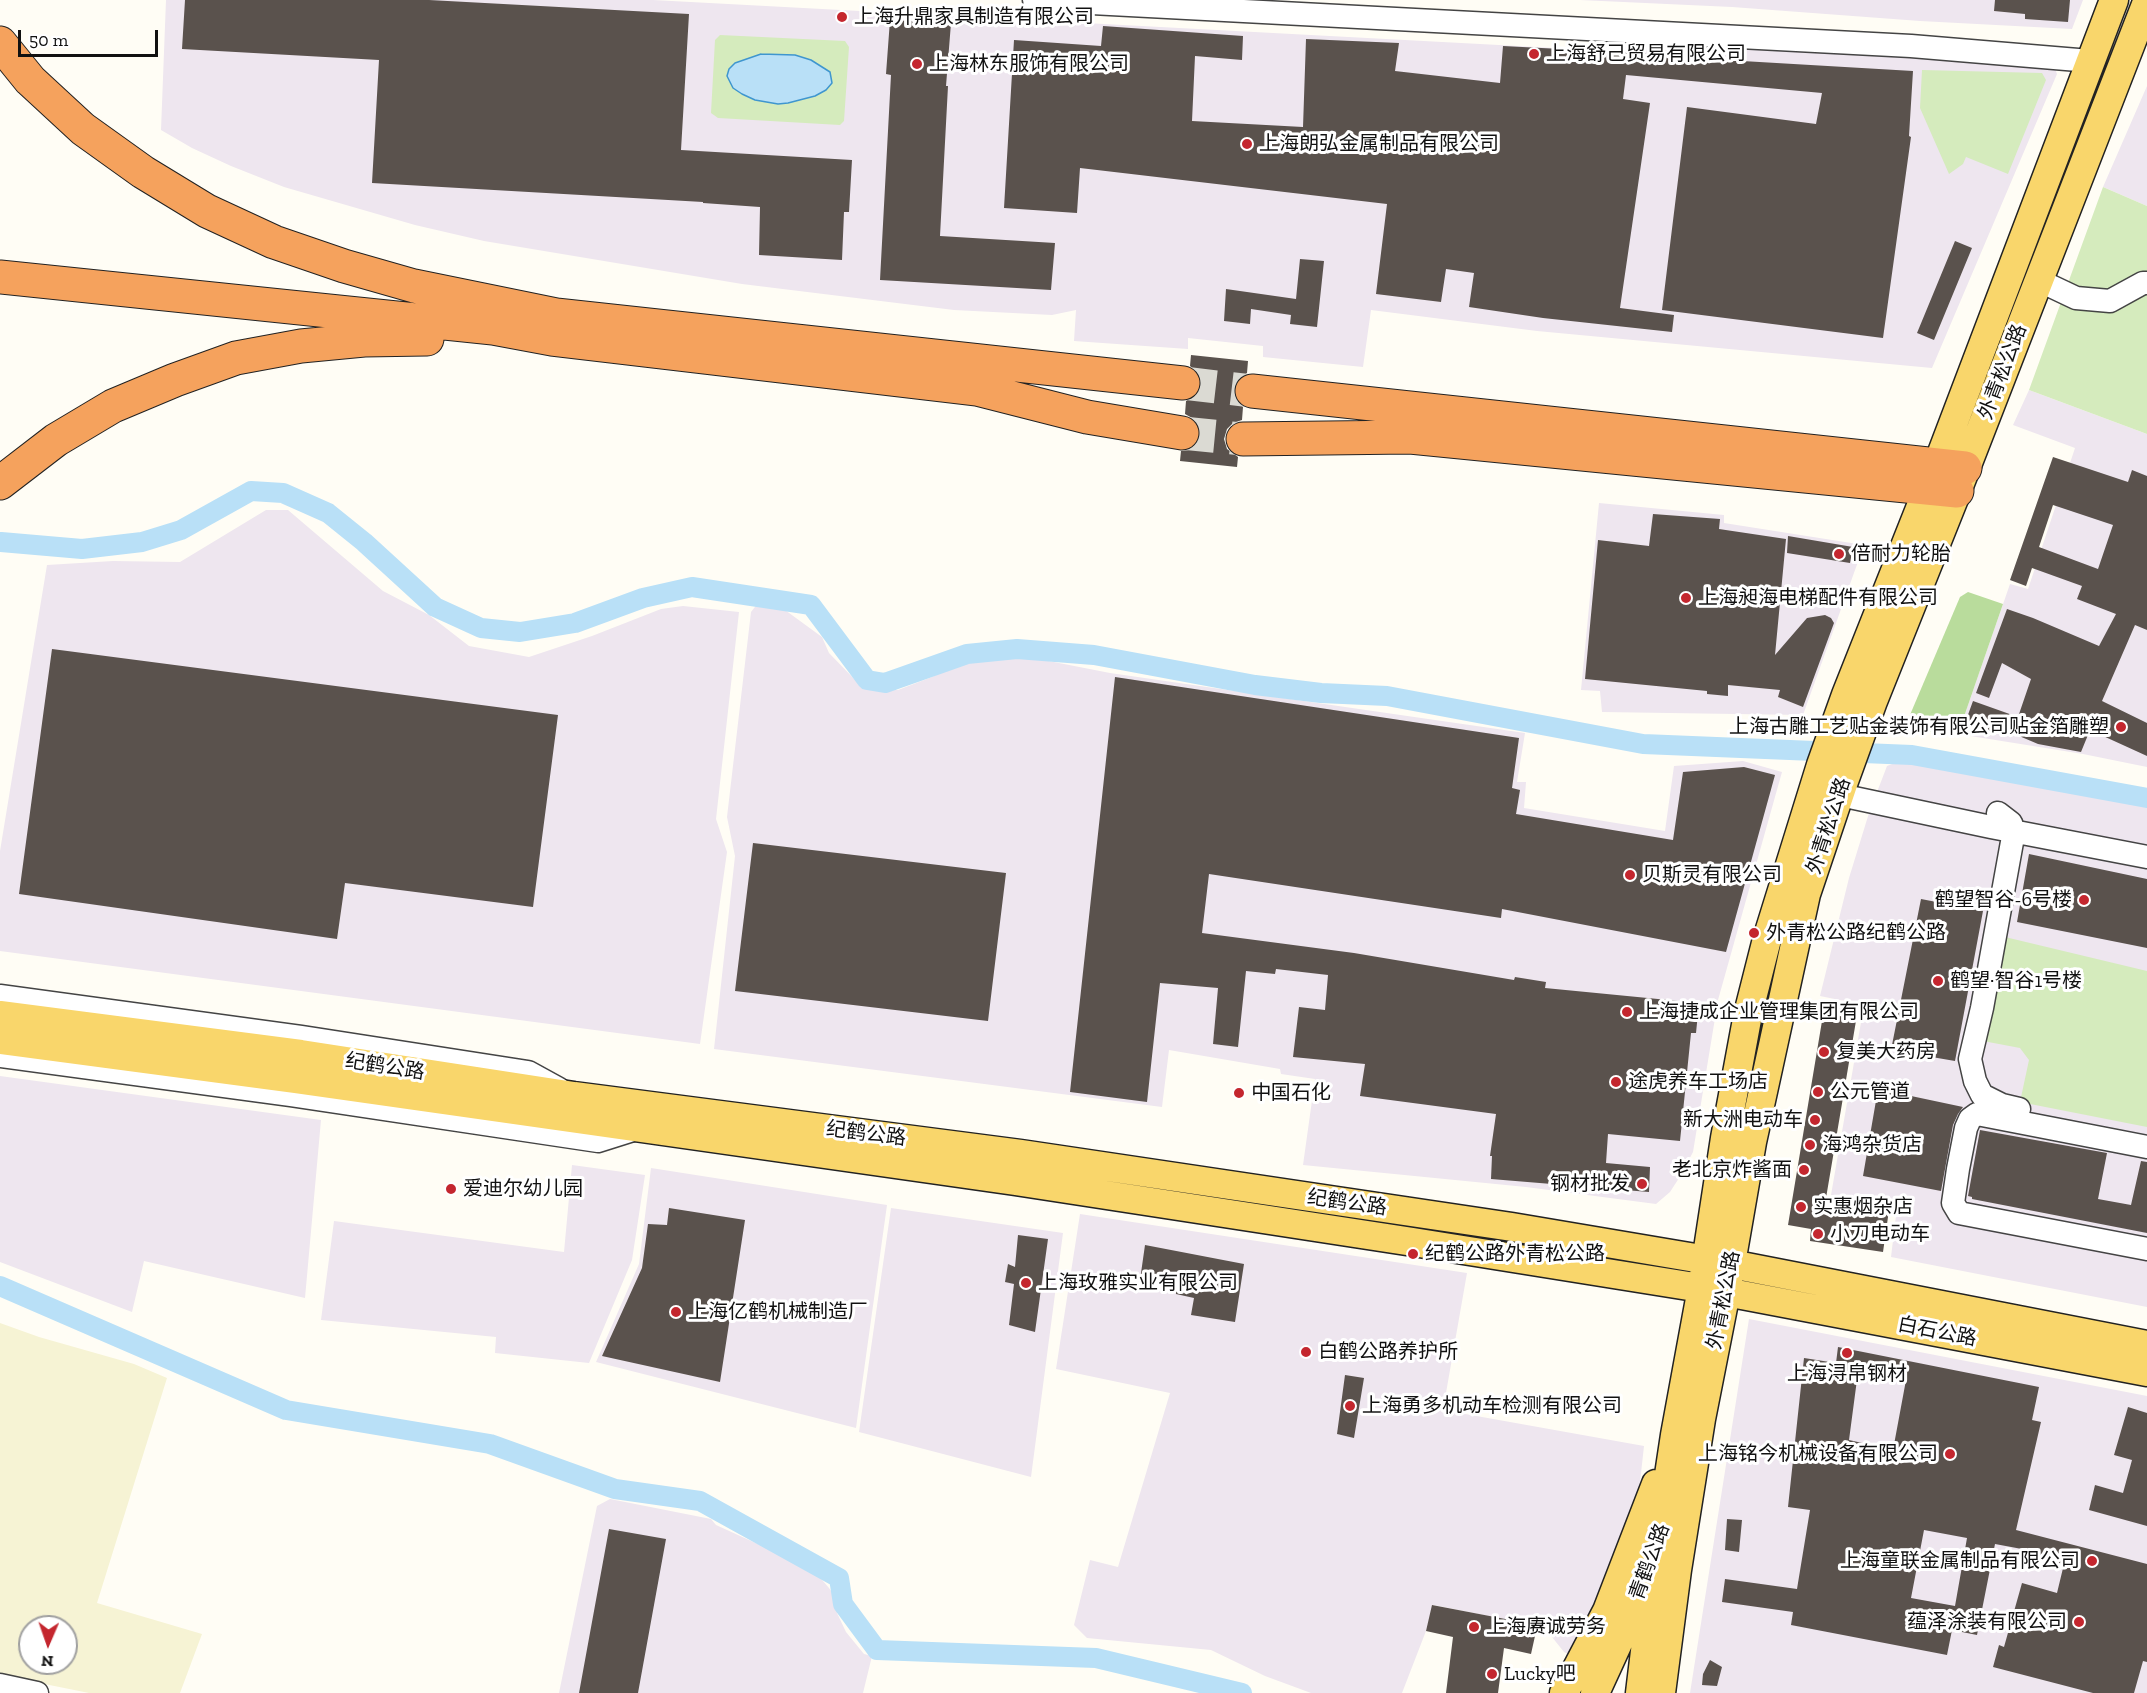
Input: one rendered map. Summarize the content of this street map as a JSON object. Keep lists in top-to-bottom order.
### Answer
{
  "streets": {
    "main road": [
      "外青松公路",
      "纪鹤公路",
      "白石公路",
      "青鹤公路"
    ]
  },
  "crossings": [
    ["外青松公路", "纪鹤公路"],
    ["外青松公路", "白石公路"],
    ["外青松公路", "青鹤公路"],
    ["纪鹤公路", "白石公路"]
  ],
  "places": [
    "上海升鼎家具制造有限公司",
    "上海舒己贸易有限公司",
    "上海林东服饰有限公司",
    "上海朗弘金属制品有限公司",
    "倍耐力轮胎",
    "上海昶海电梯配件有限公司",
    "上海古雕工艺贴金装饰有限公司贴金箔雕塑",
    "贝斯灵有限公司",
    "鹤望智谷-6号楼",
    "外青松公路纪鹤公路",
    "鹤望·智谷1号楼",
    "上海捷成企业管理集团有限公司",
    "复美大药房",
    "途虎养车工场店",
    "公元管道",
    "中国石化",
    "新大洲电动车",
    "海鸿杂货店",
    "老北京炸酱面",
    "钢材批发",
    "爱迪尔幼儿园",
    "实惠烟杂店",
    "小刀电动车",
    "纪鹤公路外青松公路",
    "上海玫雅实业有限公司",
    "上海亿鹤机械制造厂",
    "白鹤公路养护所",
    "上海浔帛钢材",
    "上海勇多机动车检测有限公司",
    "上海铭今机械设备有限公司",
    "上海童联金属制品有限公司",
    "蕴泽涂装有限公司",
    "上海赓诚劳务",
    "Lucky吧"
  ],
  "scale_bar": "50 m",
  "north": "bottom"
}
